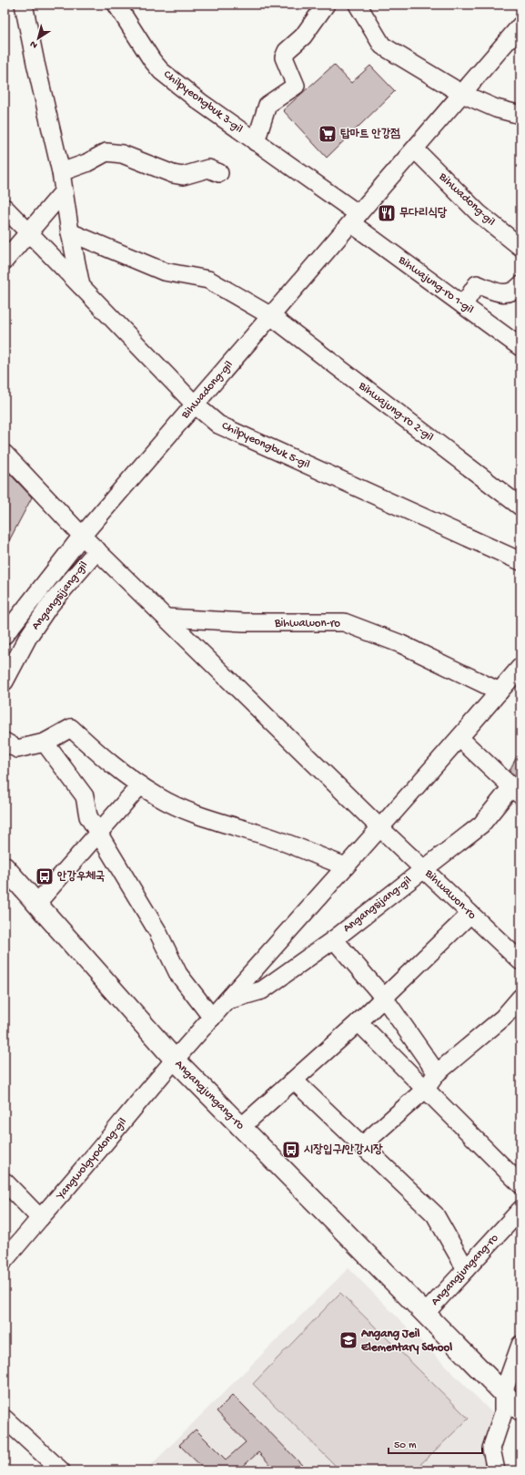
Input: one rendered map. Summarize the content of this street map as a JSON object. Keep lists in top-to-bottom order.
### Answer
{
  "streets": {
    "main road": ["Angangjungang-ro"],
    "street": [
      "Chilpyeongbuk 3-gil",
      "Bihwadong-gil",
      "Bihwajung-ro 1-gil",
      "Bihwajung-ro 2-gil",
      "Chilpyeongbuk 5-gil",
      "Angangsijang-gil",
      "Bihwawon-ro",
      "Yangwolgyodong-gil"
    ]
  },
  "crossings": [
    ["Chilpyeongbuk 3-gil", "Bihwadong-gil"],
    ["Chilpyeongbuk 3-gil", "Bihwajung-ro 1-gil"],
    ["Bihwadong-gil", "Bihwajung-ro 1-gil"],
    ["Bihwadong-gil", "Bihwajung-ro 2-gil"],
    ["Bihwadong-gil", "Chilpyeongbuk 5-gil"],
    ["Bihwadong-gil", "Bihwawon-ro"],
    ["Angangsijang-gil", "Bihwawon-ro"],
    ["Angangjungang-ro", "Yangwolgyodong-gil"]
  ],
  "places": {
    "supermarket": ["탑마트 안강점"],
    "restaurant": ["무다리식당"],
    "bus stop": ["안강우체국", "시장입구/안강시장"],
    "school or university": ["Angang Jeil Elementary School"]
  },
  "scale_bar": "50 m",
  "north": "bottom left"
}
